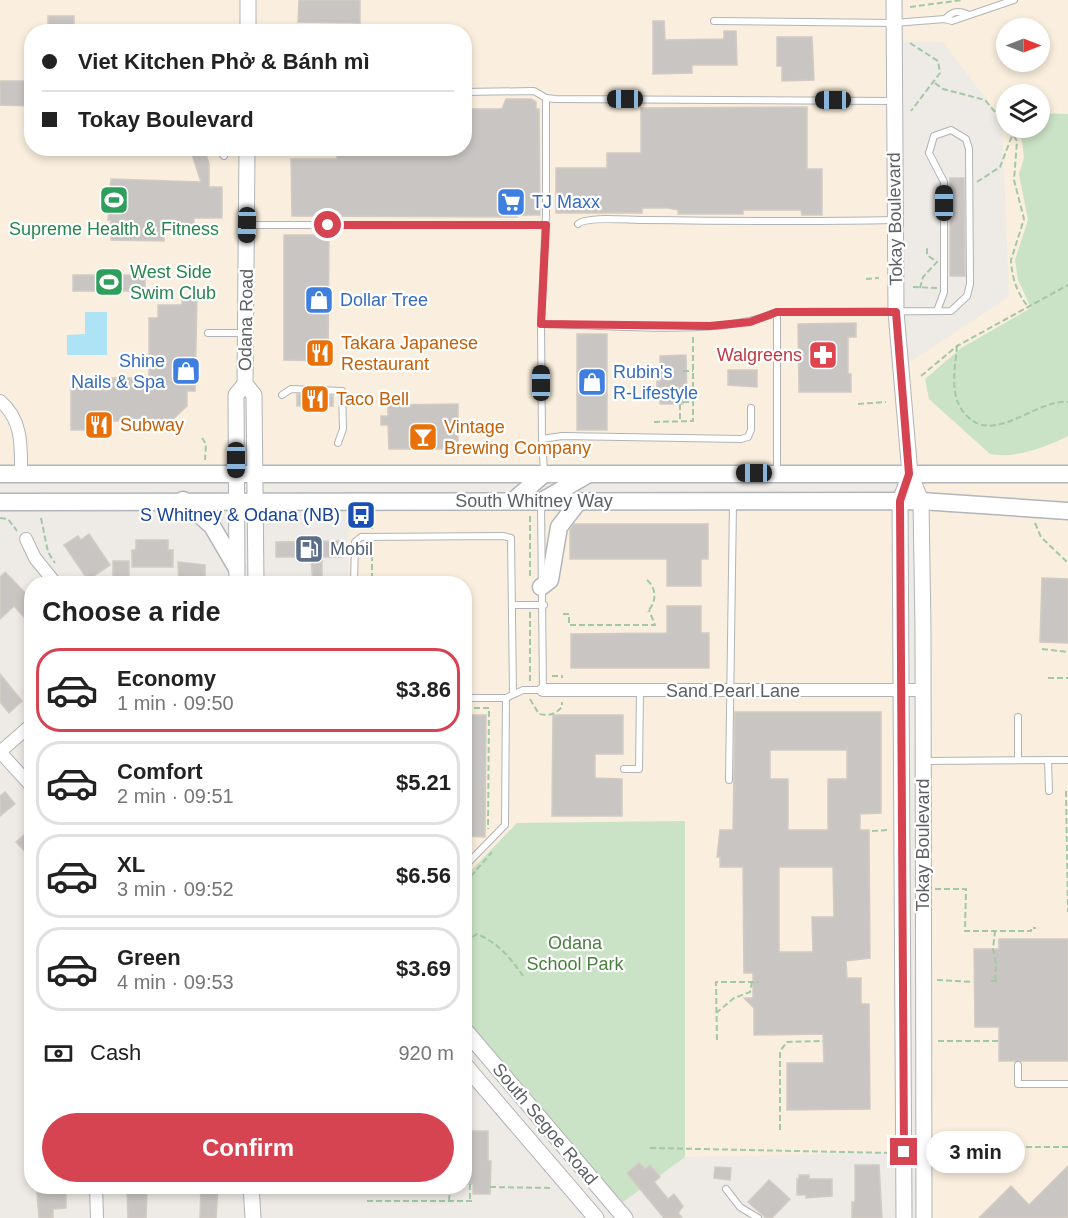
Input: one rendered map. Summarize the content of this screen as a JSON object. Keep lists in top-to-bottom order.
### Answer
{
  "streets": {
    "main road": ["South Whitney Way"],
    "street": [
      "Tokay Boulevard",
      "Odana Road",
      "Sand Pearl Lane",
      "South Segoe Road"
    ]
  },
  "crossings": [
    ["Tokay Boulevard", "South Whitney Way"],
    ["Tokay Boulevard", "Sand Pearl Lane"],
    ["Odana Road", "South Whitney Way"]
  ],
  "parks": ["Odana School Park"],
  "places": {
    "sports": ["Supreme Health & Fitness", "West Side Swim Club"],
    "supermarket": ["TJ Maxx"],
    "shop": ["Dollar Tree", "Shine Nails & Spa", "Rubin's R-Lifestyle"],
    "restaurant": ["Takara Japanese Restaurant", "Taco Bell", "Subway"],
    "pharmacy": ["Walgreens"],
    "bar": ["Vintage Brewing Company"],
    "bus stop": ["S Whitney & Odana (NB)"],
    "fuel station": ["Mobil"]
  },
  "north": "right",
  "page": {
    "banner": ["Viet Kitchen Phở & Bánh mì", "Tokay Boulevard"],
    "heading": "Choose a ride",
    "list": [
      {
        "name": "Economy",
        "note": "1 min · 09:50",
        "value": "$3.86"
      },
      {
        "name": "Comfort",
        "note": "2 min · 09:51",
        "value": "$5.21"
      },
      {
        "name": "XL",
        "note": "3 min · 09:52",
        "value": "$6.56"
      },
      {
        "name": "Green",
        "note": "4 min · 09:53",
        "value": "$3.69"
      }
    ],
    "pay": ["Cash", "920 m"],
    "buttons": "Confirm",
    "bubble": "3 min"
  }
}
